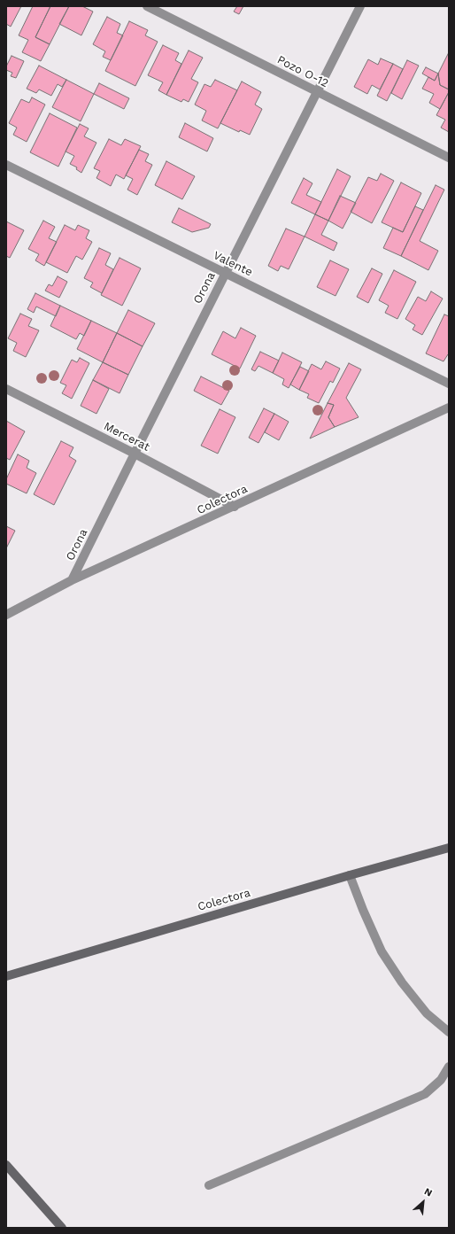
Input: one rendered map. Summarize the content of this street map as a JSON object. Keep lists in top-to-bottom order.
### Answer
{
  "streets": {
    "street": [
      "Pozo O-12",
      "Valente",
      "Orona",
      "Mercerat",
      "Colectora"
    ]
  },
  "crossings": [
    ["Pozo O-12", "Orona"],
    ["Valente", "Orona"],
    ["Orona", "Mercerat"],
    ["Orona", "Colectora"],
    ["Mercerat", "Colectora"]
  ],
  "north": "top right"
}
